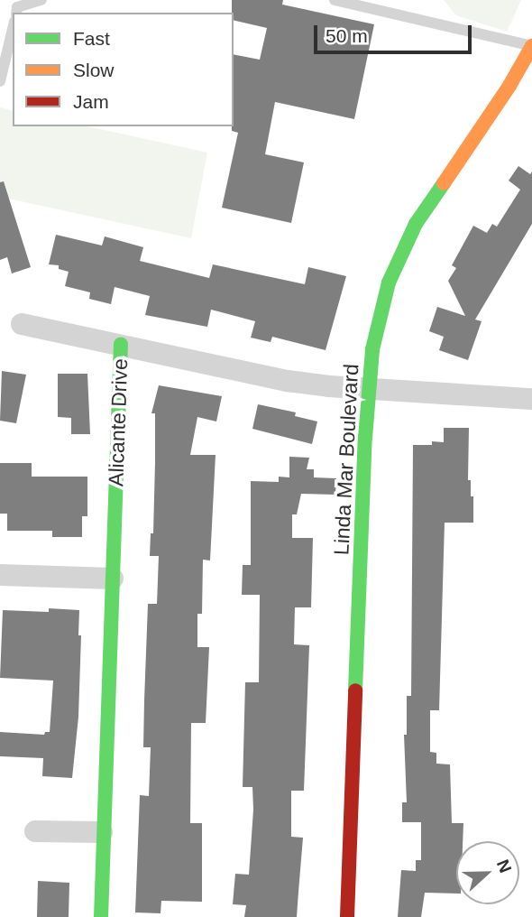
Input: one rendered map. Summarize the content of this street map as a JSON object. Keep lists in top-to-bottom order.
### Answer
{
  "streets": {
    "street": ["Alicante Drive", "Linda Mar Boulevard"]
  },
  "crossings": [
    ["Alicante Drive", "Linda Mar Boulevard"]
  ],
  "legend": ["Fast", "Slow", "Jam"],
  "scale_bar": "50 m",
  "north": "right"
}
